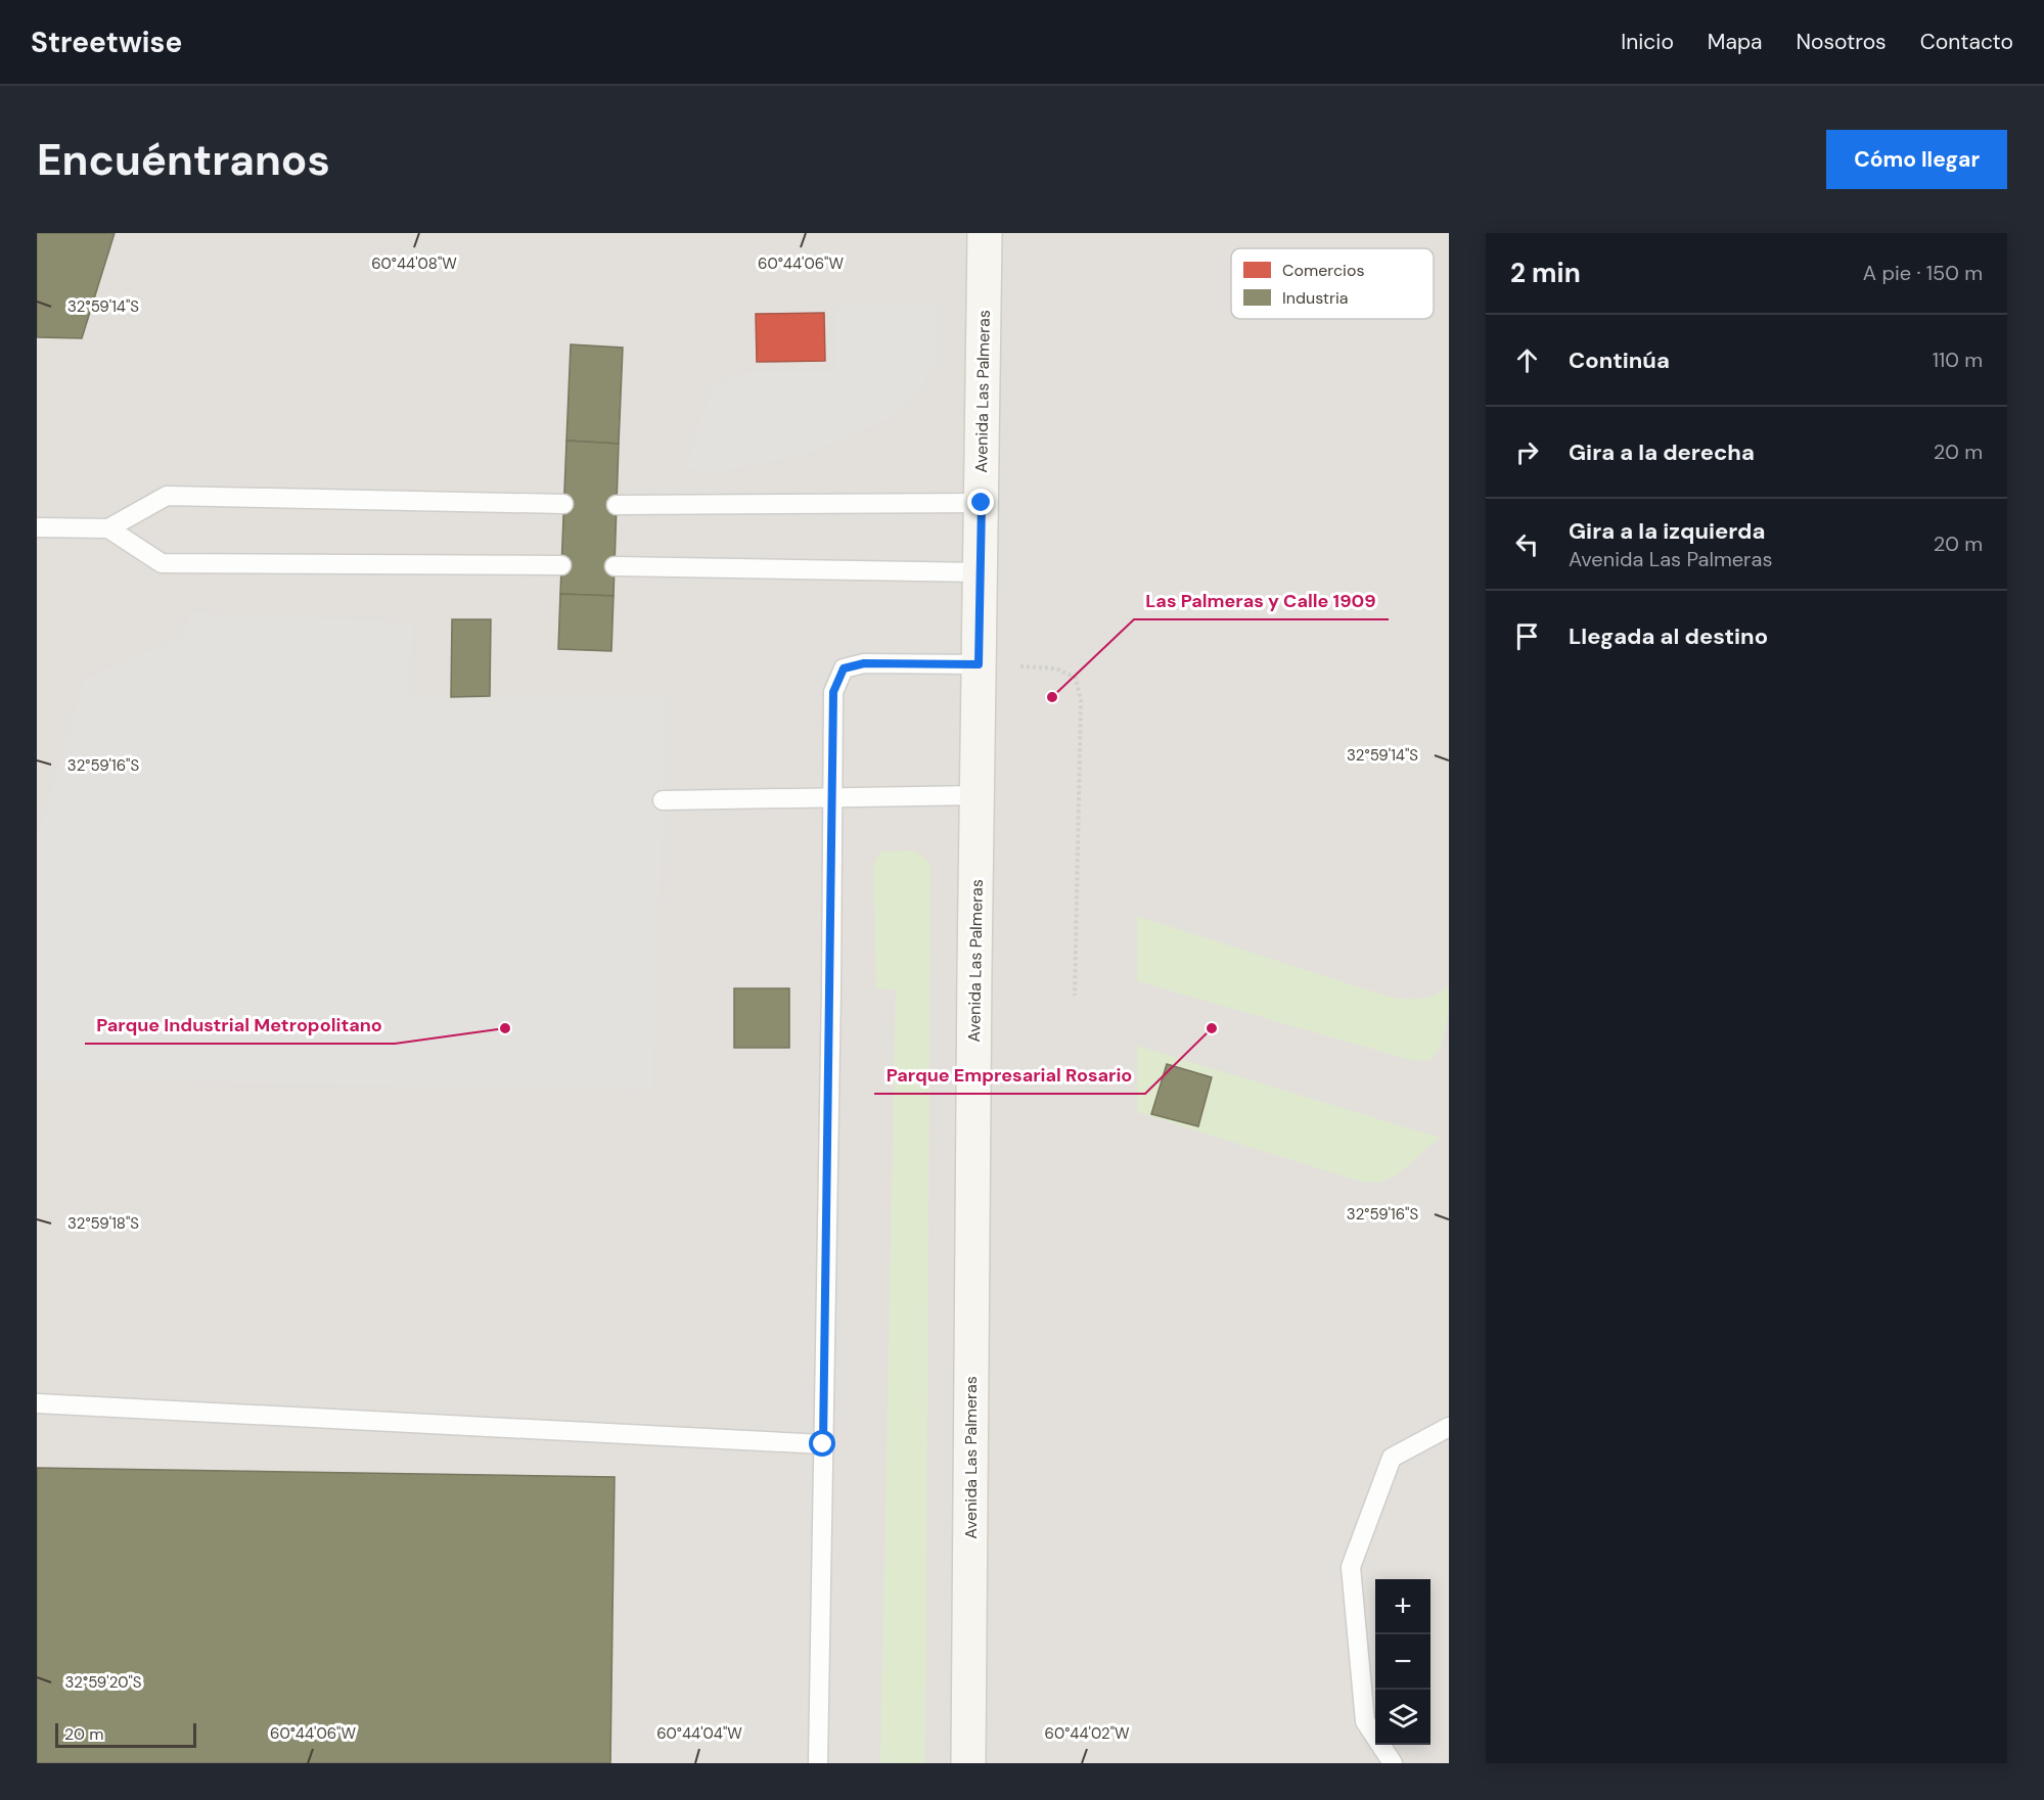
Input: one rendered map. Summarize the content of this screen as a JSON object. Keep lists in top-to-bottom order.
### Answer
{
  "streets": {
    "main road": ["Avenida Las Palmeras"]
  },
  "places": ["Las Palmeras y Calle 1909", "Parque Industrial Metropolitano", "Parque Empresarial Rosario"],
  "legend": ["Comercios", "Industria"],
  "scale_bar": "20 m",
  "page": {
    "header": "Streetwise",
    "nav": [
      "Inicio",
      "Mapa",
      "Nosotros",
      "Contacto"
    ],
    "buttons": "Cómo llegar",
    "title": "Encuéntranos",
    "heading": ["2 min", "A pie · 150 m"],
    "list": [
      ["Continúa", "110 m"],
      ["Gira a la derecha", "20 m"],
      ["Gira a la izquierda", "Avenida Las Palmeras", "20 m"],
      "Llegada al destino"
    ],
    "map_buttons": ["+", "−"],
    "scale": "20 m"
  },
  "coordinates": [
    "60°44'08\"W",
    "60°44'06\"W",
    "32°59'14\"S",
    "32°59'16\"S",
    "32°59'18\"S",
    "32°59'20\"S",
    "60°44'04\"W",
    "60°44'02\"W"
  ]
}
